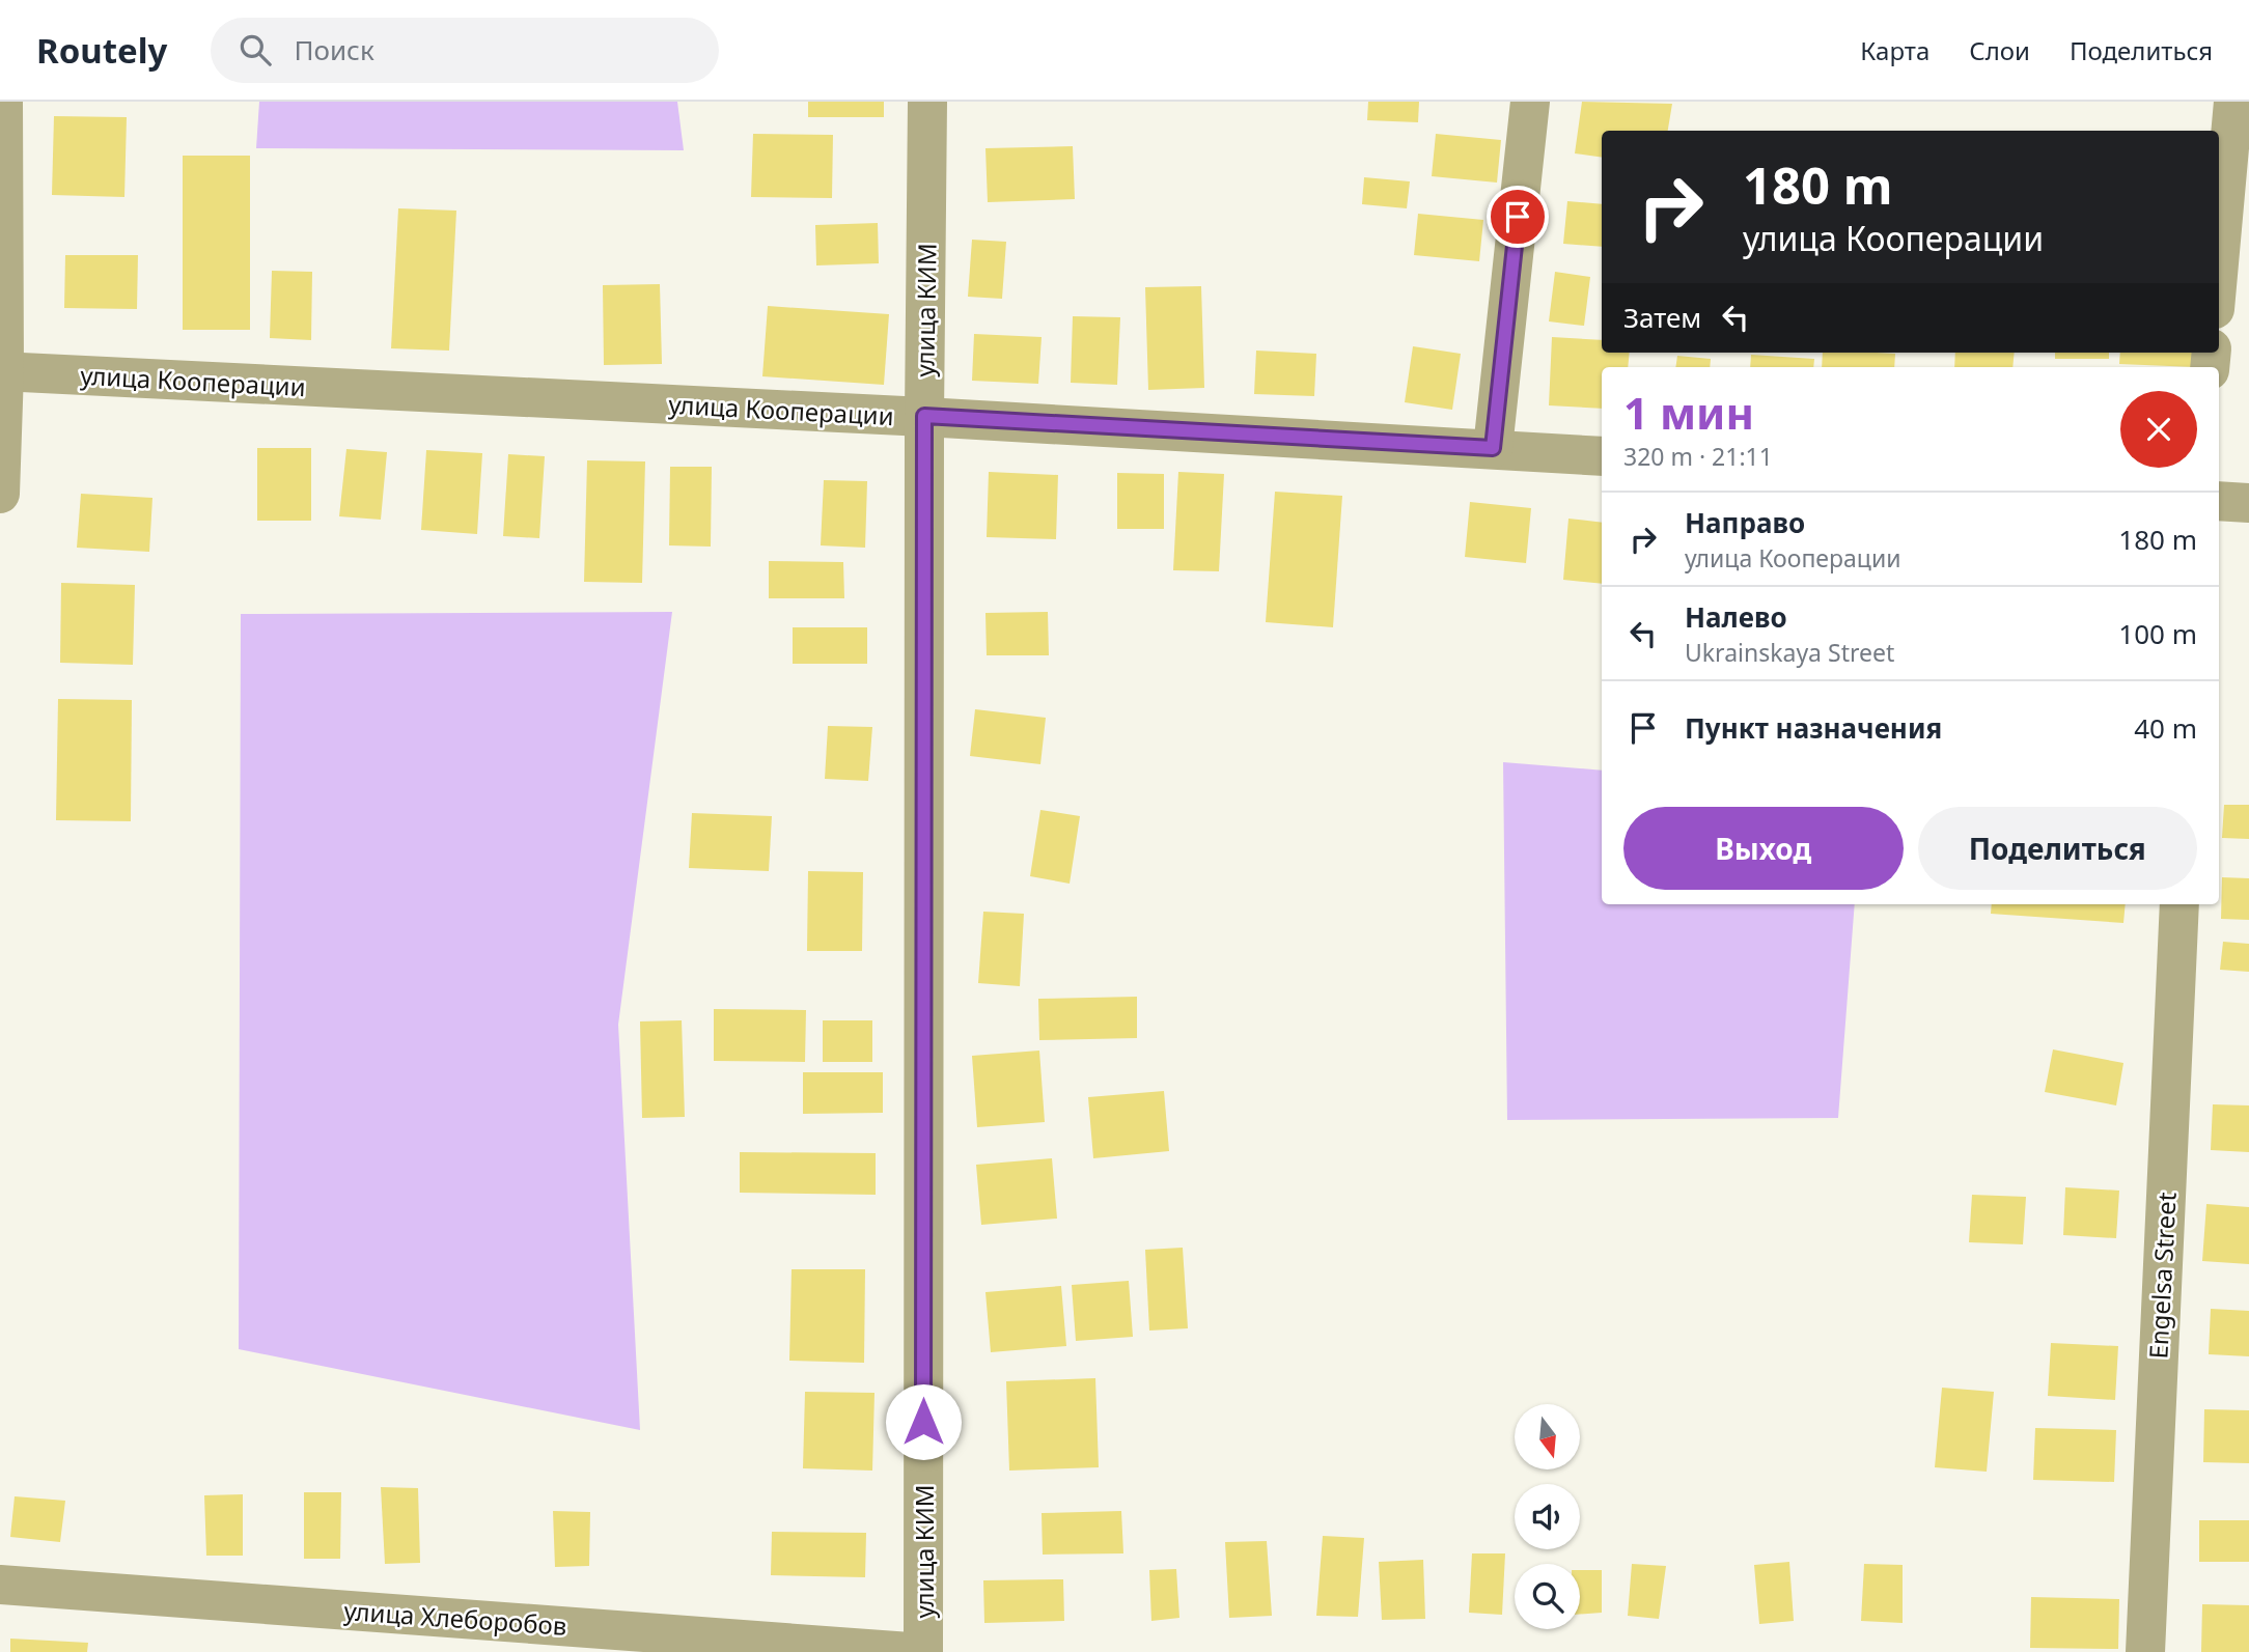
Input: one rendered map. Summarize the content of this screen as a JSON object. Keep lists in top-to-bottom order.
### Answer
{
  "streets": {
    "street": [
      "улица КИМ",
      "улица Кооперации",
      "Engelsa Street",
      "улица Хлеборобов"
    ]
  },
  "crossings": [
    ["улица КИМ", "улица Кооперации"]
  ],
  "north": "bottom",
  "page": {
    "header": "Routely",
    "search": "Поиск",
    "nav": ["Карта", "Слои", "Поделиться"],
    "turn": ["180 m", "улица Кооперации"],
    "then": "Затем",
    "heading": ["1 мин", "320 m · 21:11"],
    "list": [
      {
        "name": "Направо",
        "note": "улица Кооперации",
        "value": "180 m"
      },
      {
        "name": "Налево",
        "note": "Ukrainskaya Street",
        "value": "100 m"
      },
      {
        "name": "Пункт назначения",
        "value": "40 m"
      }
    ],
    "buttons": ["Выход", "Поделиться"]
  }
}
